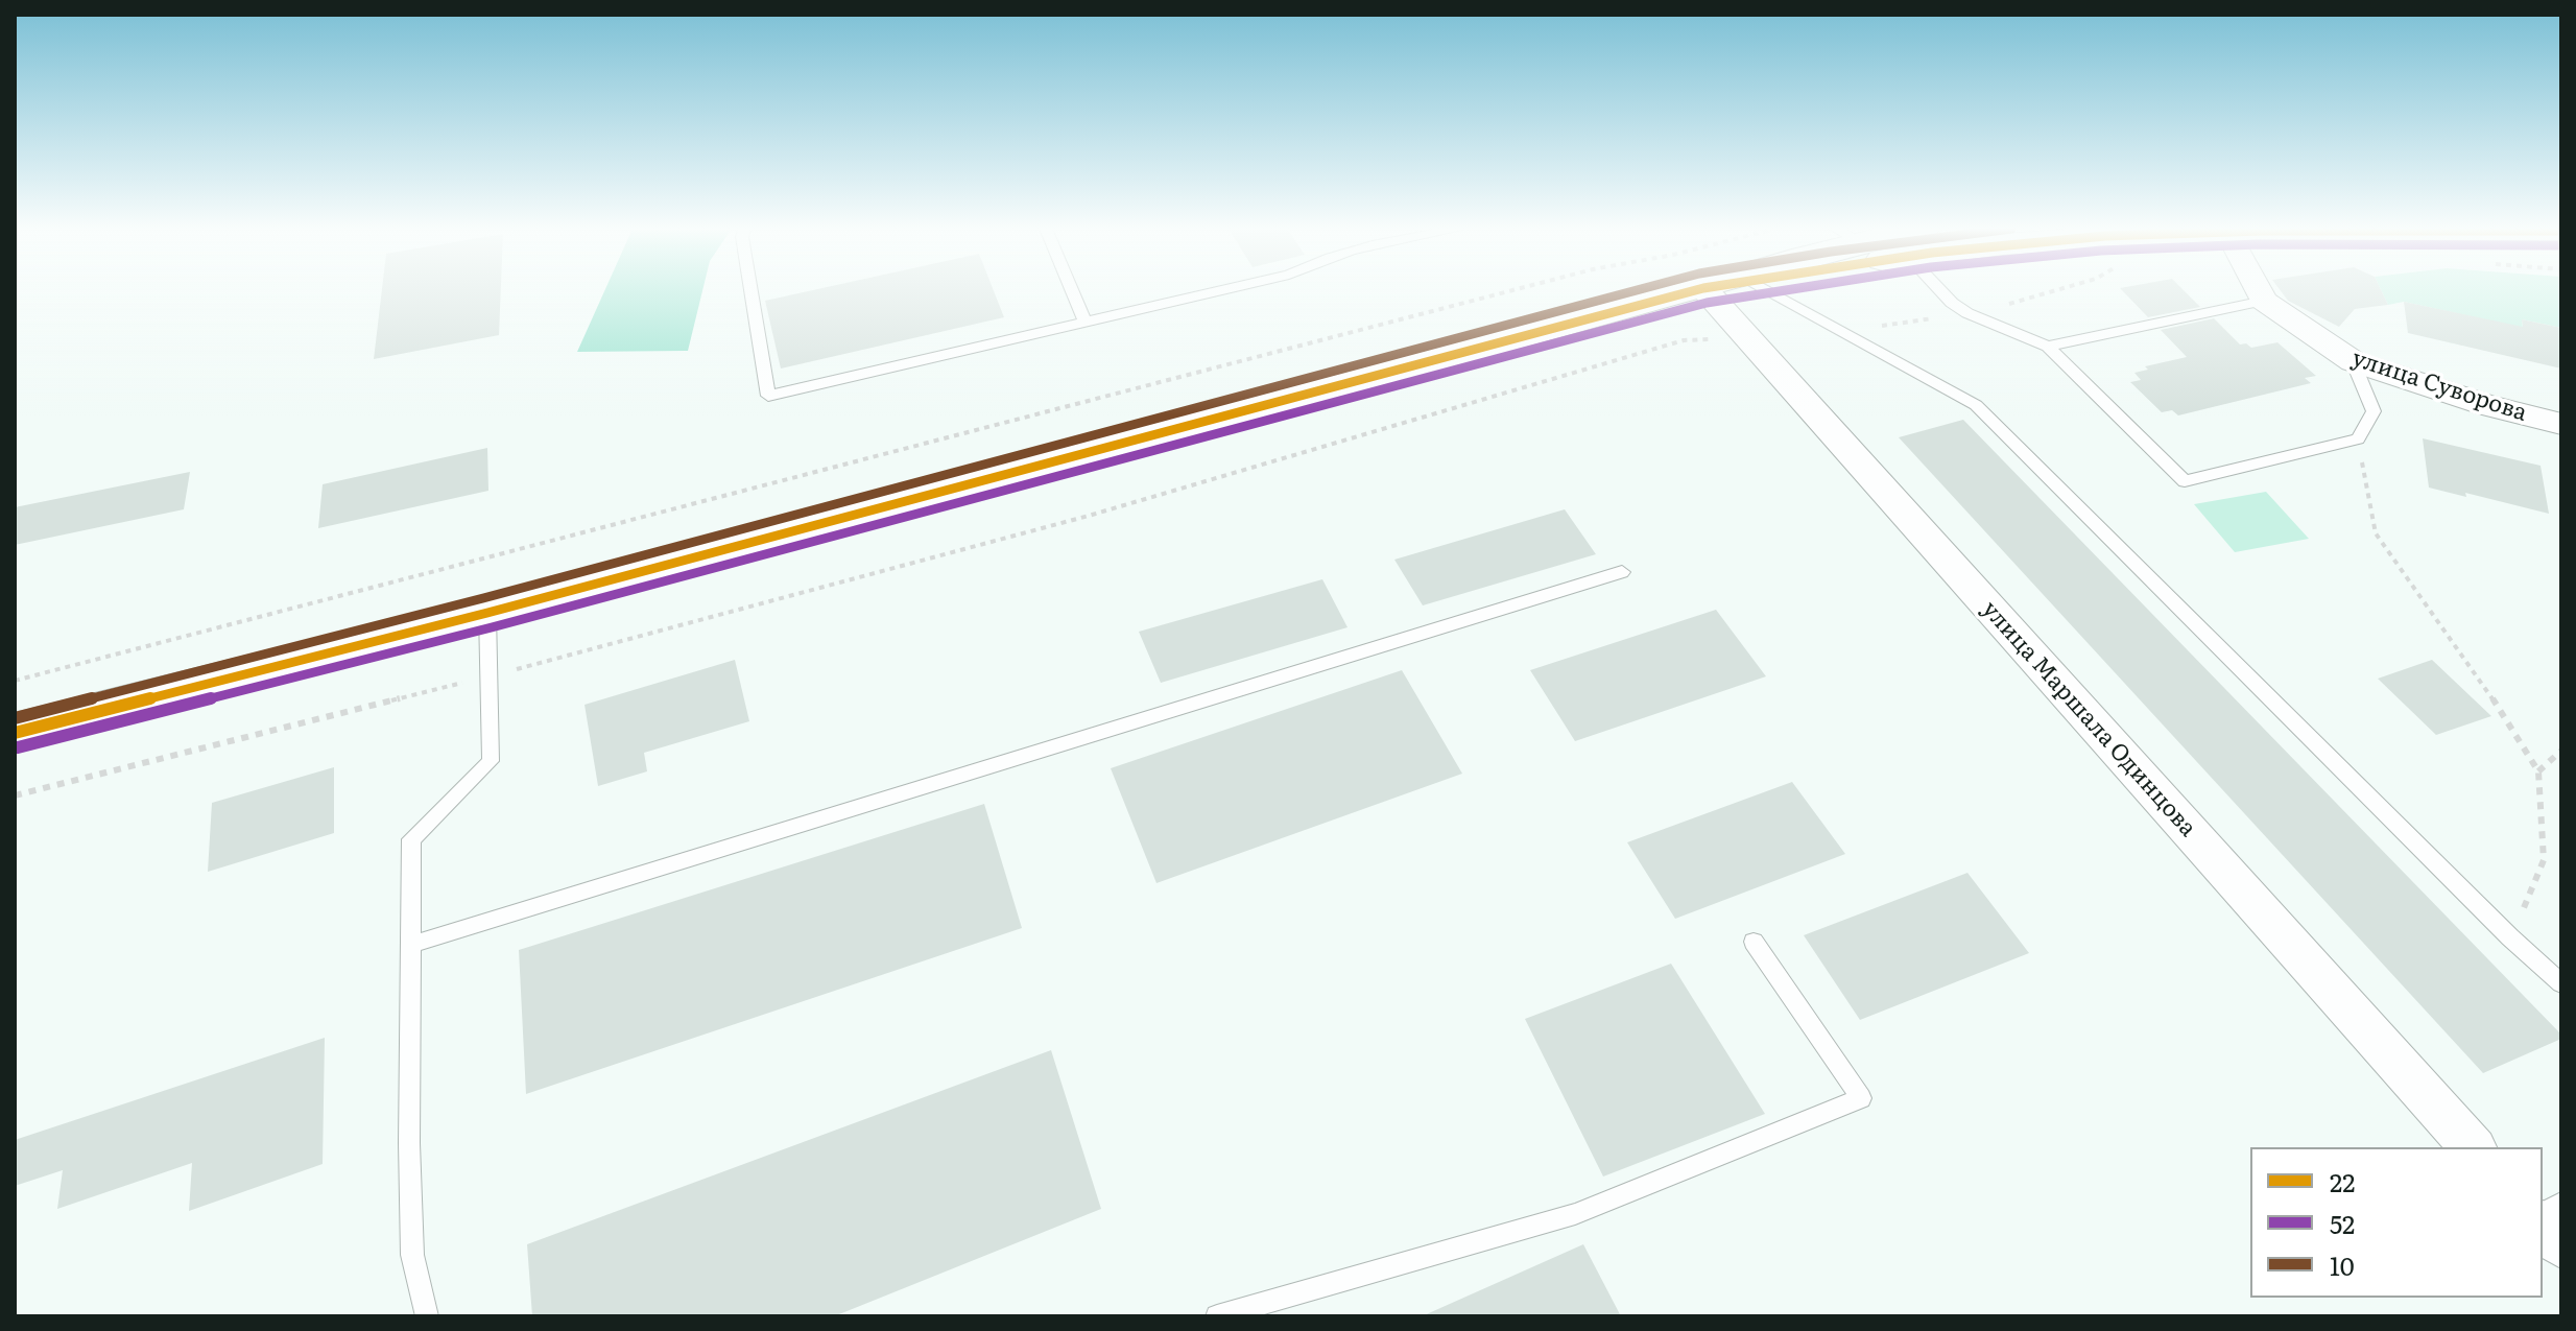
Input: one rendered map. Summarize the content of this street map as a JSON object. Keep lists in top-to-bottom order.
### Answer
{
  "streets": {
    "street": ["улица Суворова", "улица Маршала Одинцова"]
  },
  "lines": ["transit line 22", "transit line 52", "transit line 10"],
  "legend": ["22", "52", "10"]
}
